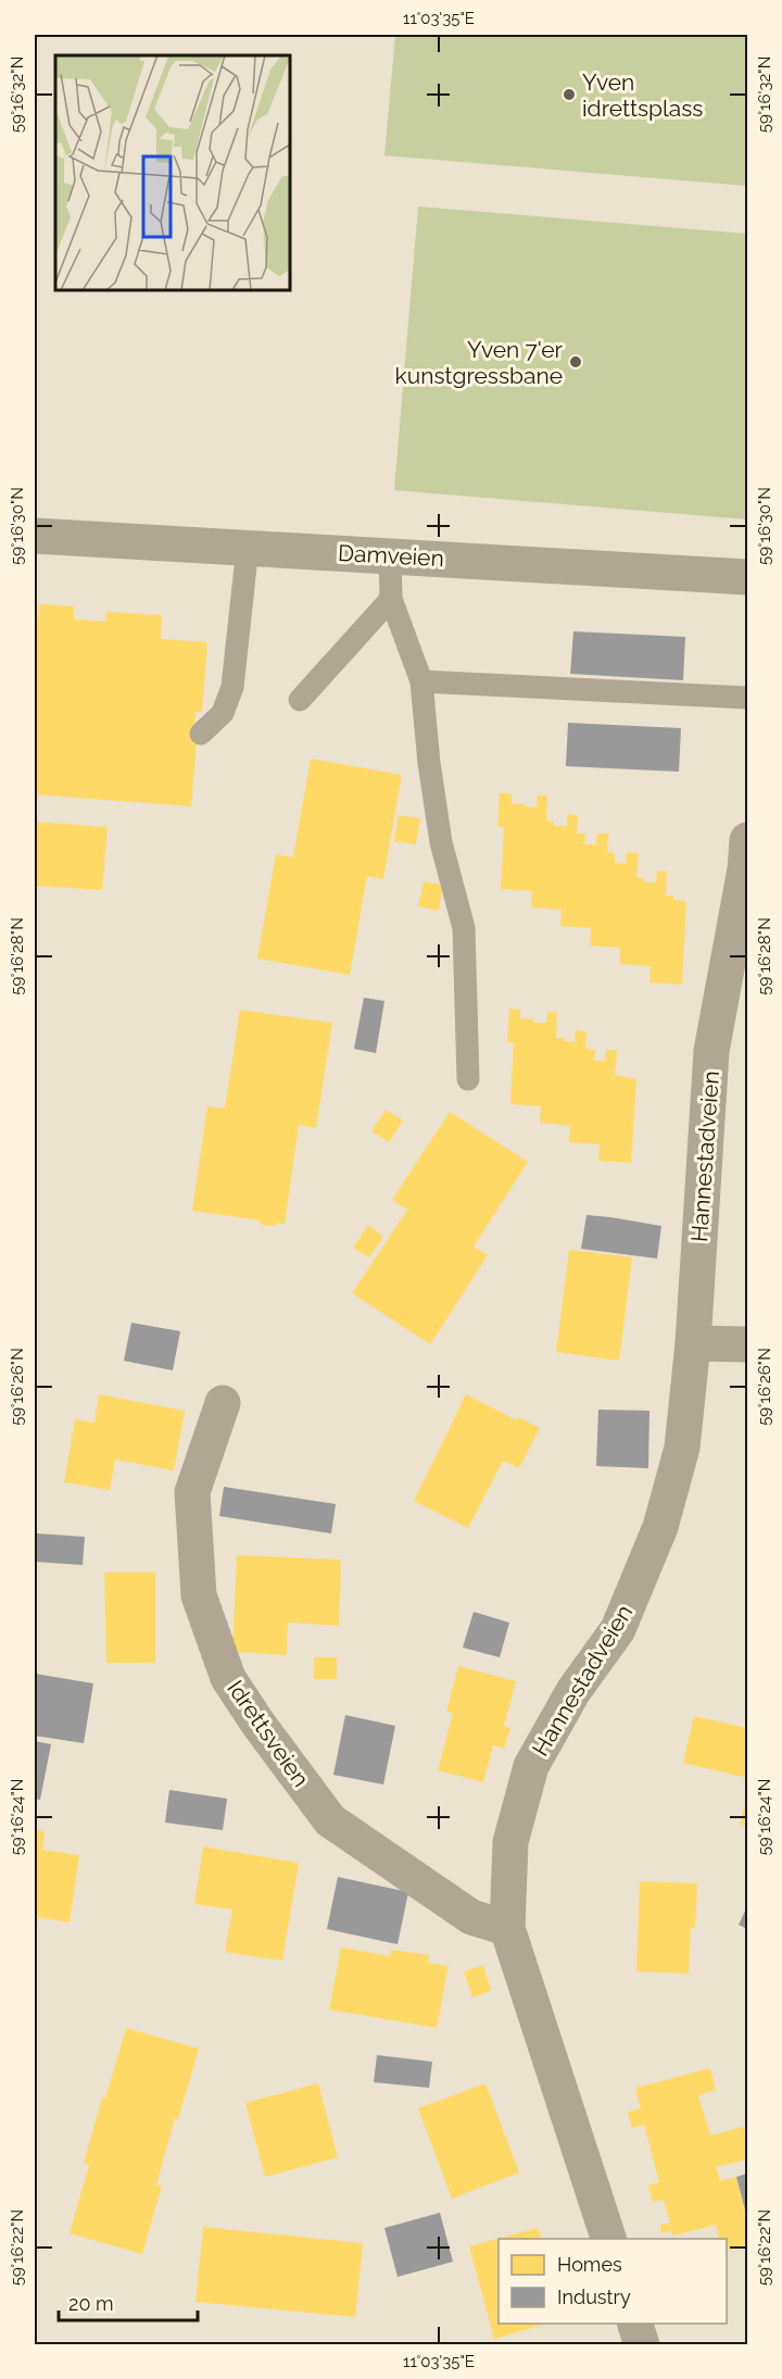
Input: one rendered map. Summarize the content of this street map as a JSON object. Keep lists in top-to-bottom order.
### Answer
{
  "streets": {
    "street": ["Damveien", "Hannestadveien", "Idrettsveien"]
  },
  "crossings": [
    ["Hannestadveien", "Idrettsveien"]
  ],
  "places": ["Yven idrettsplass", "Yven 7'er kunstgressbane"],
  "legend": ["Homes", "Industry"],
  "scale_bar": "20 m",
  "coordinates": [
    "11°03'35\"E",
    "59°16'32\"N",
    "59°16'30\"N",
    "59°16'28\"N",
    "59°16'26\"N",
    "59°16'24\"N",
    "59°16'22\"N"
  ]
}
